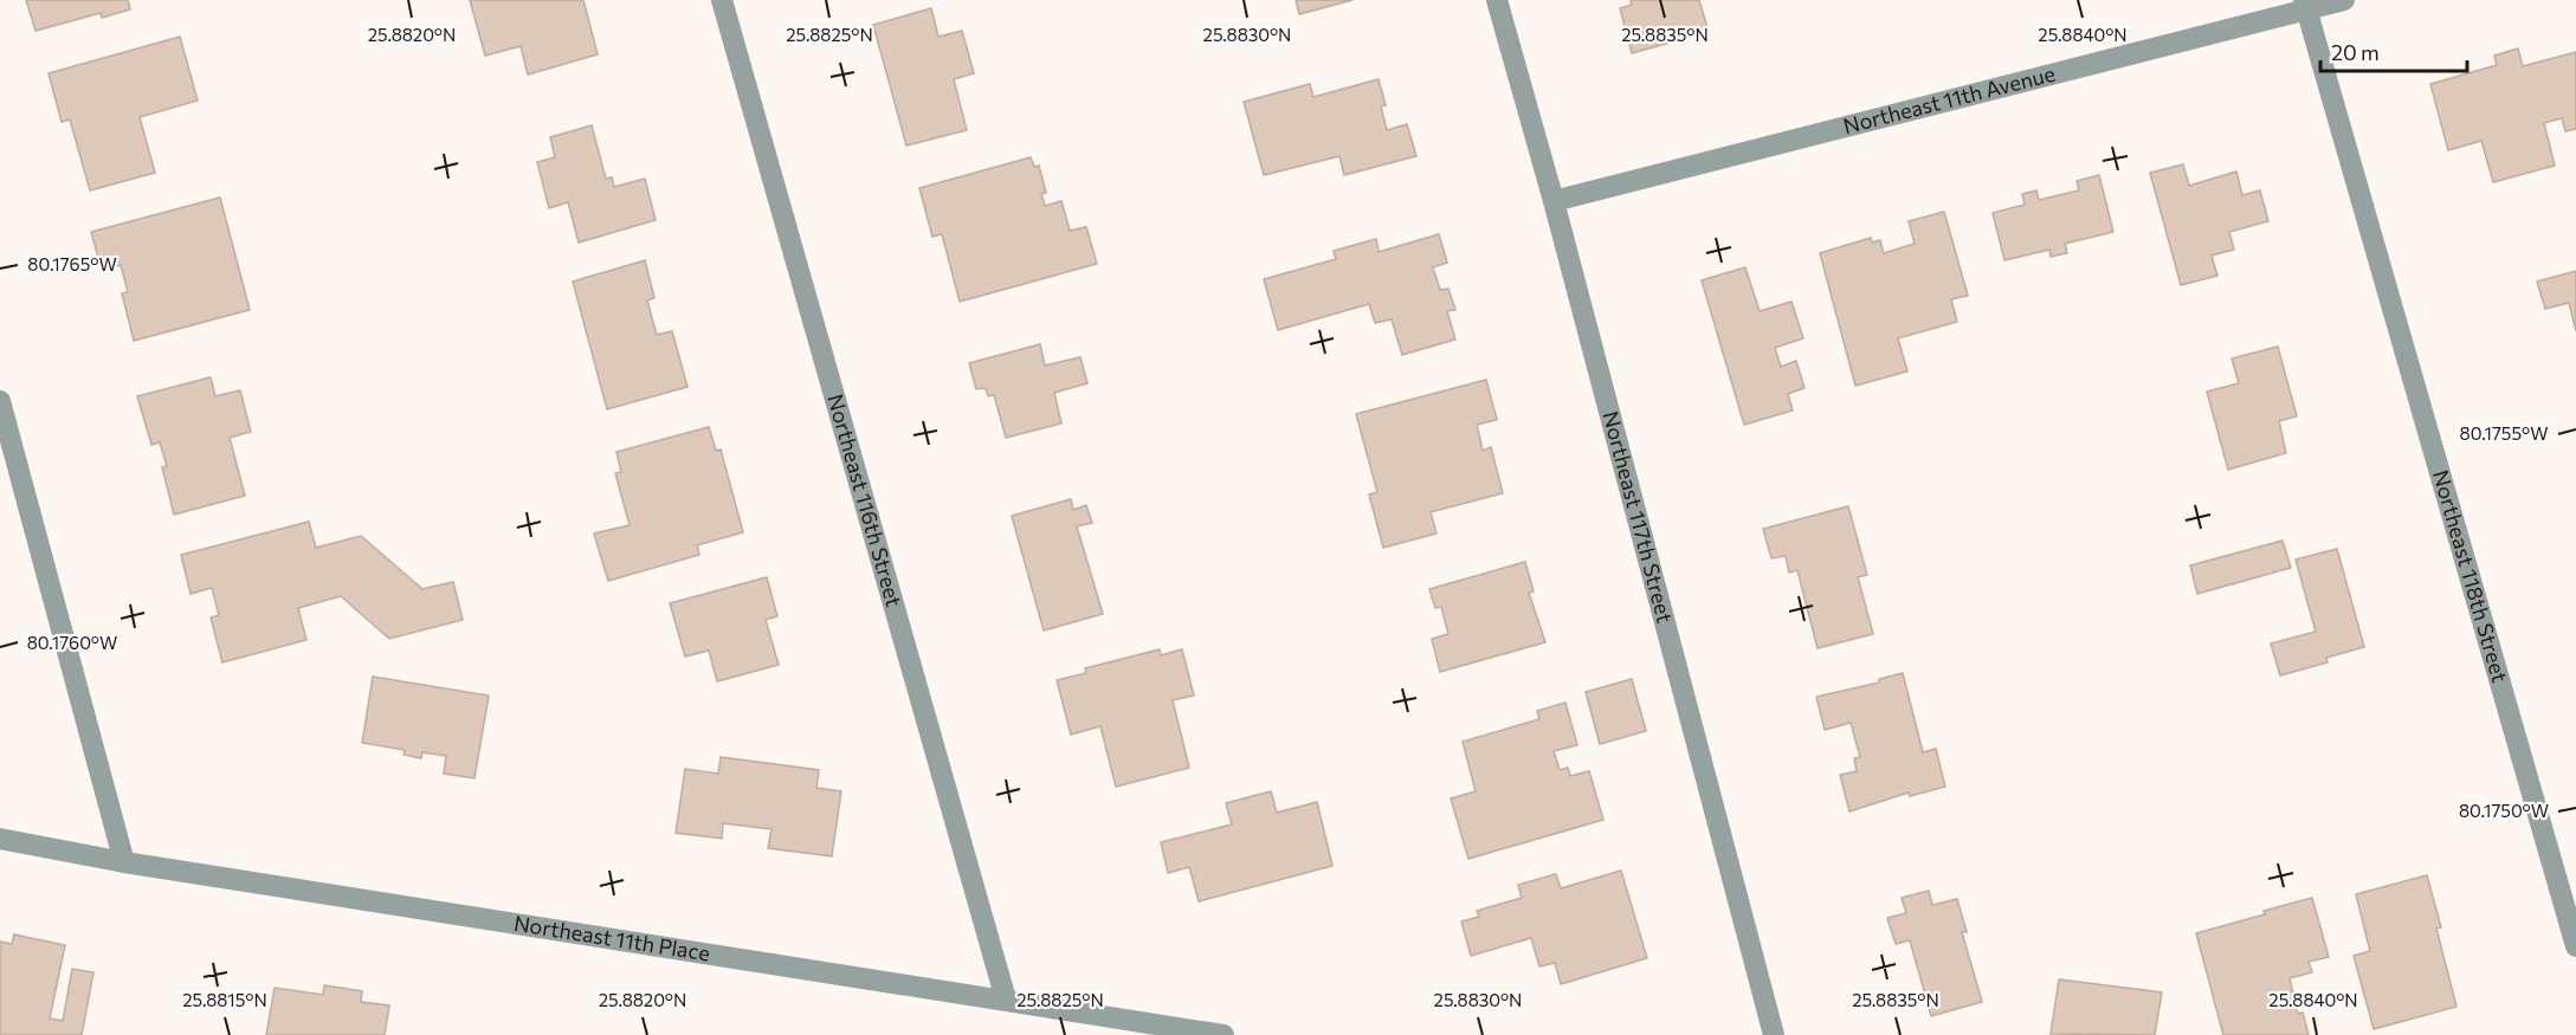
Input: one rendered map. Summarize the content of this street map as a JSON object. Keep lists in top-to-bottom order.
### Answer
{
  "streets": {
    "street": [
      "Northeast 11th Avenue",
      "Northeast 116th Street",
      "Northeast 117th Street",
      "Northeast 118th Street",
      "Northeast 11th Place"
    ]
  },
  "crossings": [
    ["Northeast 11th Avenue", "Northeast 117th Street"],
    ["Northeast 11th Avenue", "Northeast 118th Street"],
    ["Northeast 116th Street", "Northeast 11th Place"]
  ],
  "scale_bar": "20 m",
  "coordinates": [
    "25.8820°N",
    "25.8825°N",
    "25.8830°N",
    "25.8835°N",
    "25.8840°N",
    "80.1765°W",
    "80.1755°W",
    "80.1760°W",
    "80.1750°W",
    "25.8815°N"
  ]
}
